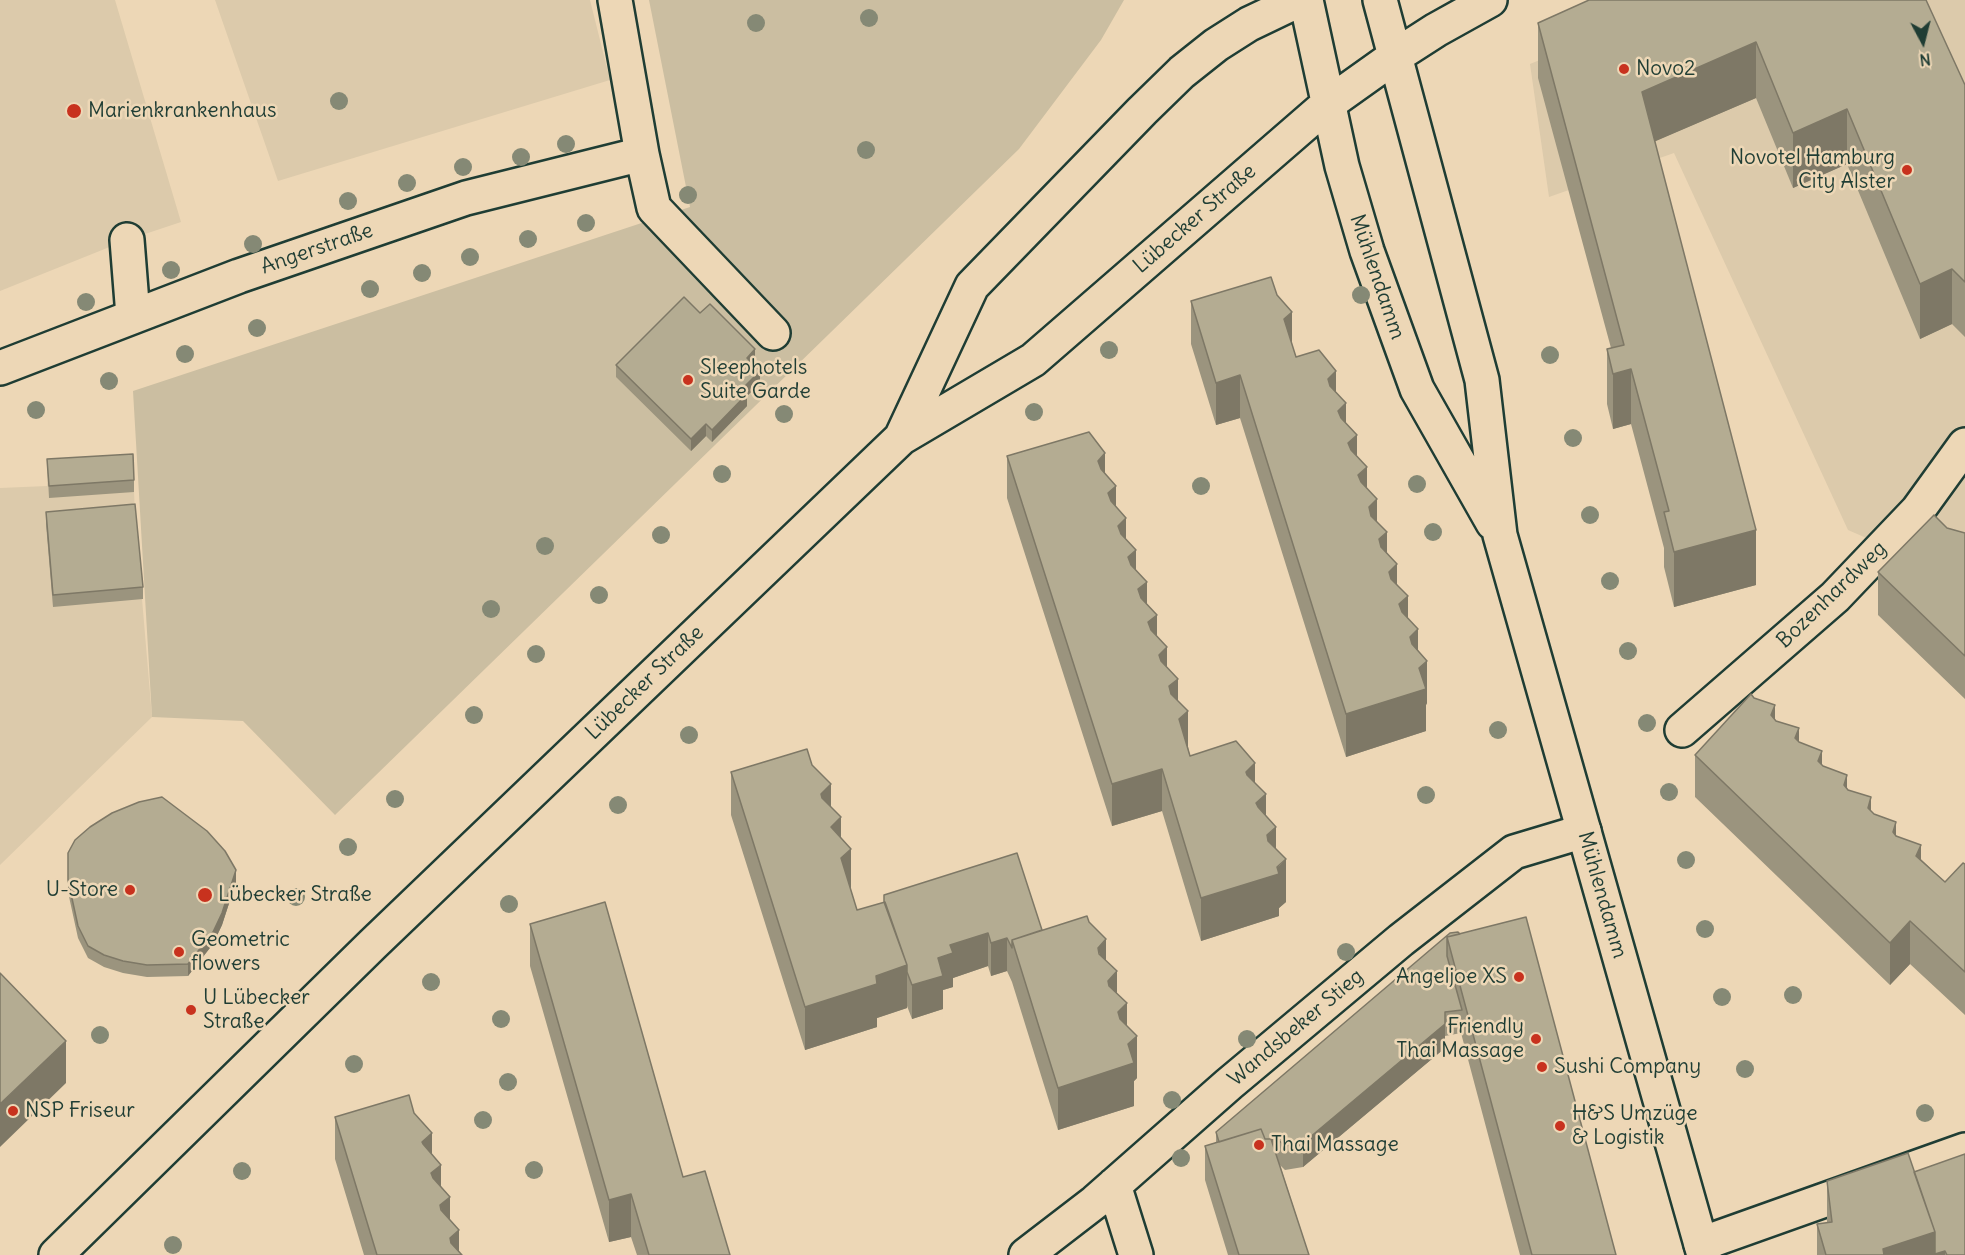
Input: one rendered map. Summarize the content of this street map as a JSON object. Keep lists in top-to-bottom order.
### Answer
{
  "streets": {
    "main road": [
      "Lübecker Straße",
      "Angerstraße",
      "Mühlendamm",
      "Bozenhardweg",
      "Wandsbeker Stieg"
    ]
  },
  "crossings": [
    ["Lübecker Straße", "Mühlendamm"],
    ["Mühlendamm", "Wandsbeker Stieg"]
  ],
  "places": [
    "Novo2",
    "Marienkrankenhaus",
    "Novotel Hamburg City Alster",
    "Sleephotels Suite Garde",
    "U-Store",
    "Lübecker Straße",
    "Geometric flowers",
    "Angeljoe XS",
    "U Lübecker Straße",
    "Friendly Thai Massage",
    "Sushi Company",
    "NSP Friseur",
    "H&S Umzüge & Logistik",
    "Thai Massage"
  ],
  "north": "bottom"
}
